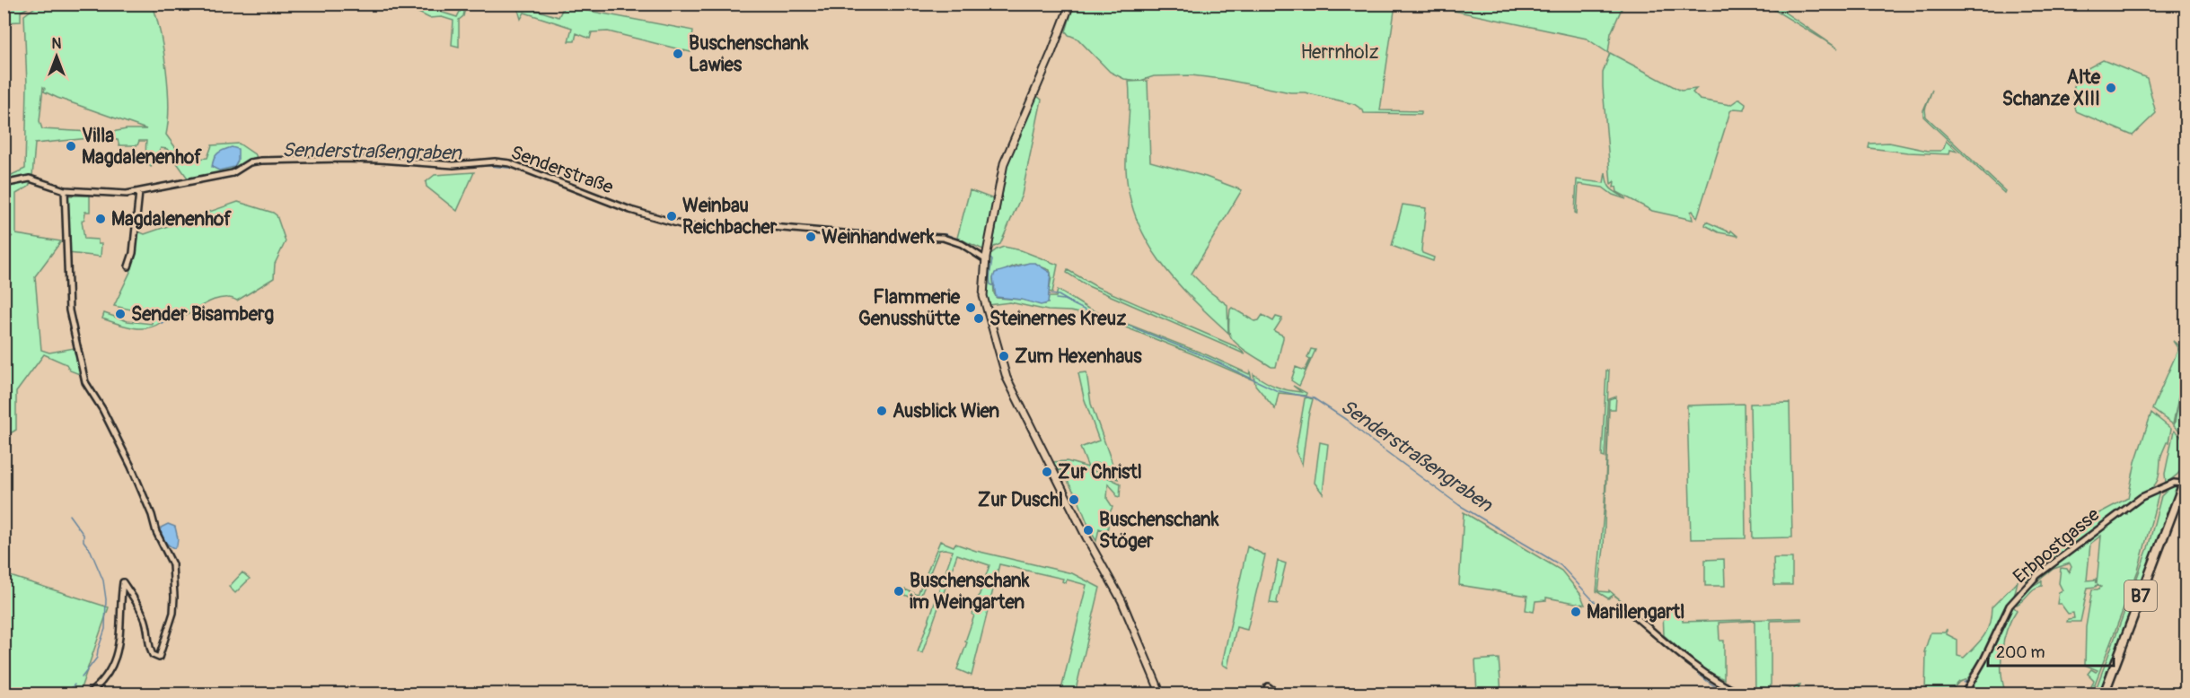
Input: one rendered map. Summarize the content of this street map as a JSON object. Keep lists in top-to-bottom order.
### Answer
{
  "streets": {
    "main road": ["B7"],
    "street": ["Senderstraße", "Erbpostgasse"]
  },
  "crossings": [
    ["Erbpostgasse", "B7"]
  ],
  "water": ["Senderstraßengraben"],
  "parks": ["Herrnholz"],
  "places": [
    "Buschenschank Lawies",
    "Alte Schanze XIII",
    "Villa Magdalenenhof",
    "Weinbau Reichbacher",
    "Magdalenenhof",
    "Weinhandwerk",
    "Flammerie Genusshütte",
    "Sender Bisamberg",
    "Steinernes Kreuz",
    "Zum Hexenhaus",
    "Ausblick Wien",
    "Zur Christl",
    "Zur Duschl",
    "Buschenschank Stöger",
    "Buschenschank im Weingarten",
    "Marillengartl"
  ],
  "scale_bar": "200 m",
  "north": "top"
}
